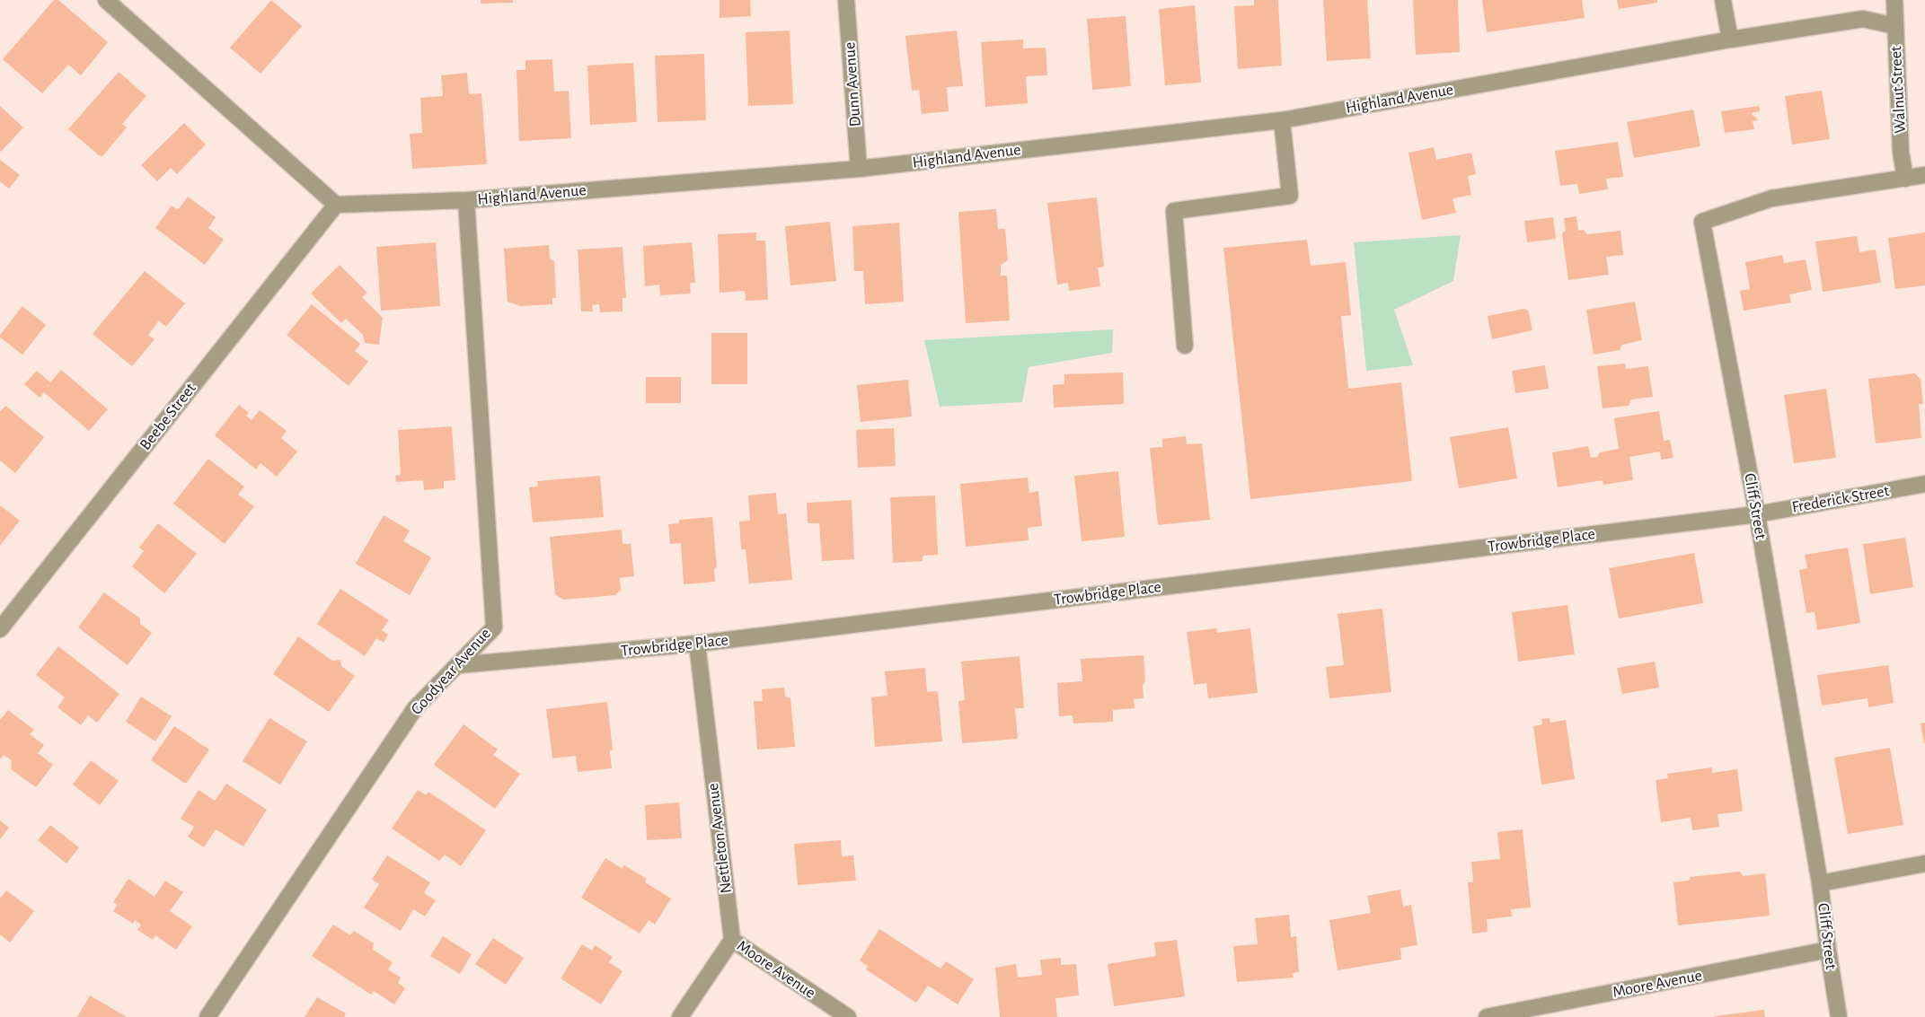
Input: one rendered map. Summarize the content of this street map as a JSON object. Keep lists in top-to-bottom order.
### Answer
{
  "streets": {
    "street": [
      "Dunn Avenue",
      "Walnut Street",
      "Highland Avenue",
      "Beebe Street",
      "Frederick Street",
      "Cliff Street",
      "Trowbridge Place",
      "Goodyear Avenue",
      "Nettleton Avenue",
      "Moore Avenue"
    ]
  },
  "crossings": [
    ["Dunn Avenue", "Highland Avenue"],
    ["Walnut Street", "Highland Avenue"],
    ["Walnut Street", "Cliff Street"],
    ["Highland Avenue", "Beebe Street"],
    ["Highland Avenue", "Goodyear Avenue"],
    ["Frederick Street", "Cliff Street"],
    ["Frederick Street", "Trowbridge Place"],
    ["Cliff Street", "Trowbridge Place"],
    ["Cliff Street", "Moore Avenue"],
    ["Trowbridge Place", "Goodyear Avenue"],
    ["Trowbridge Place", "Nettleton Avenue"],
    ["Nettleton Avenue", "Moore Avenue"]
  ]
}
